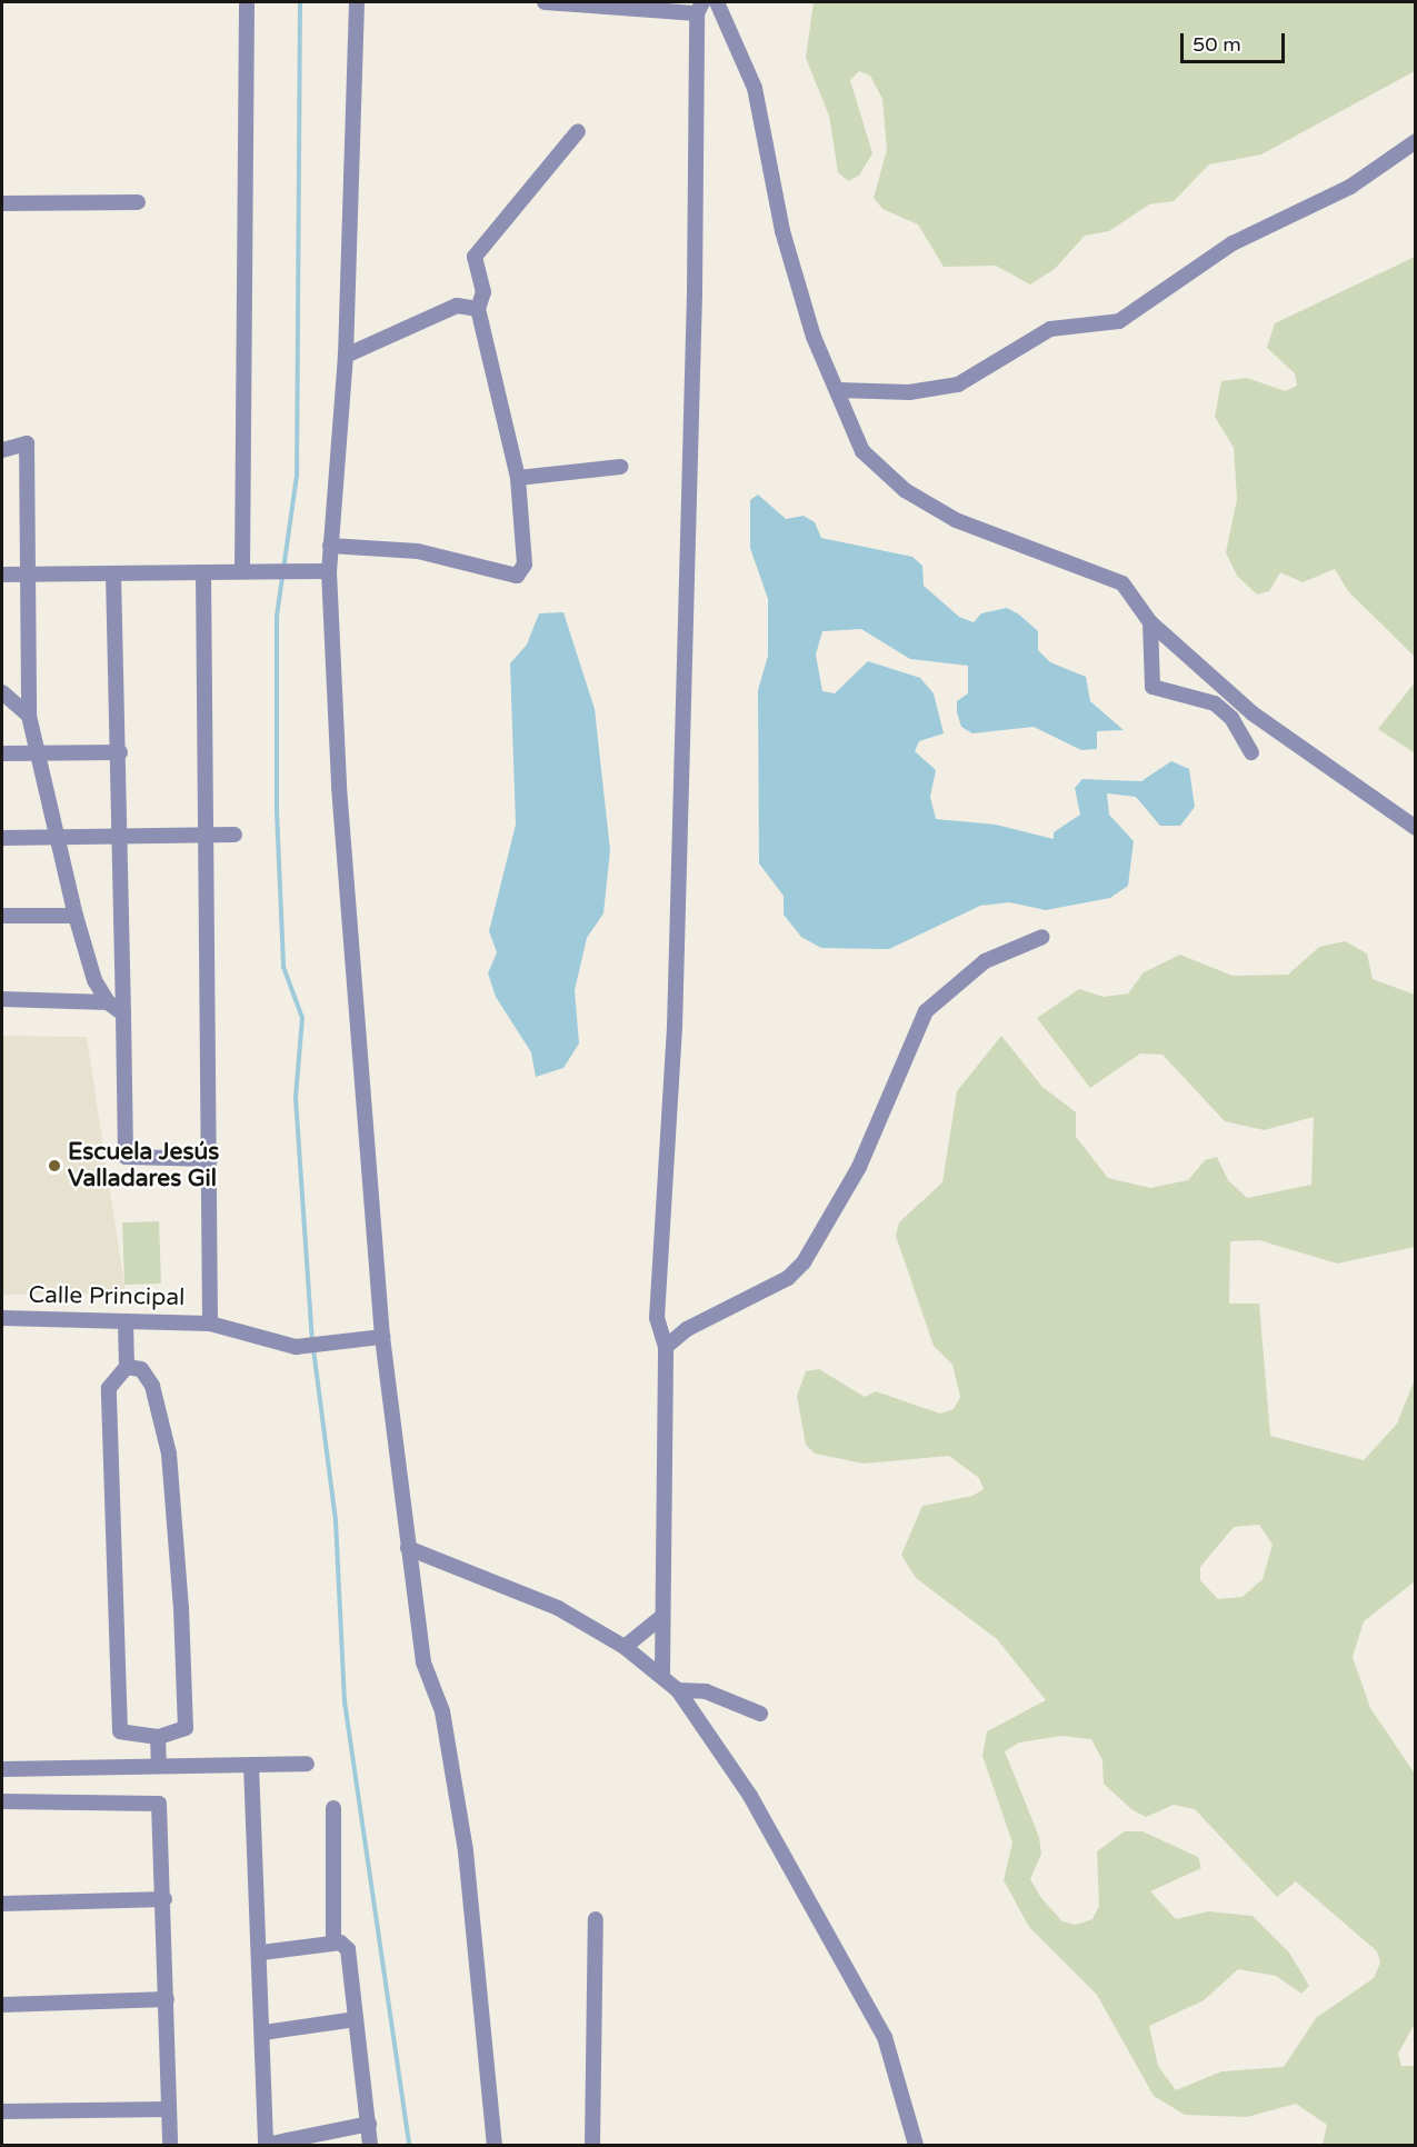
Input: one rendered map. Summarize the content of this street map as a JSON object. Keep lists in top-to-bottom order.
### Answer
{
  "streets": {
    "street": ["Calle Principal"]
  },
  "places": ["Escuela Jesús Valladares Gil"],
  "scale_bar": "50 m"
}
